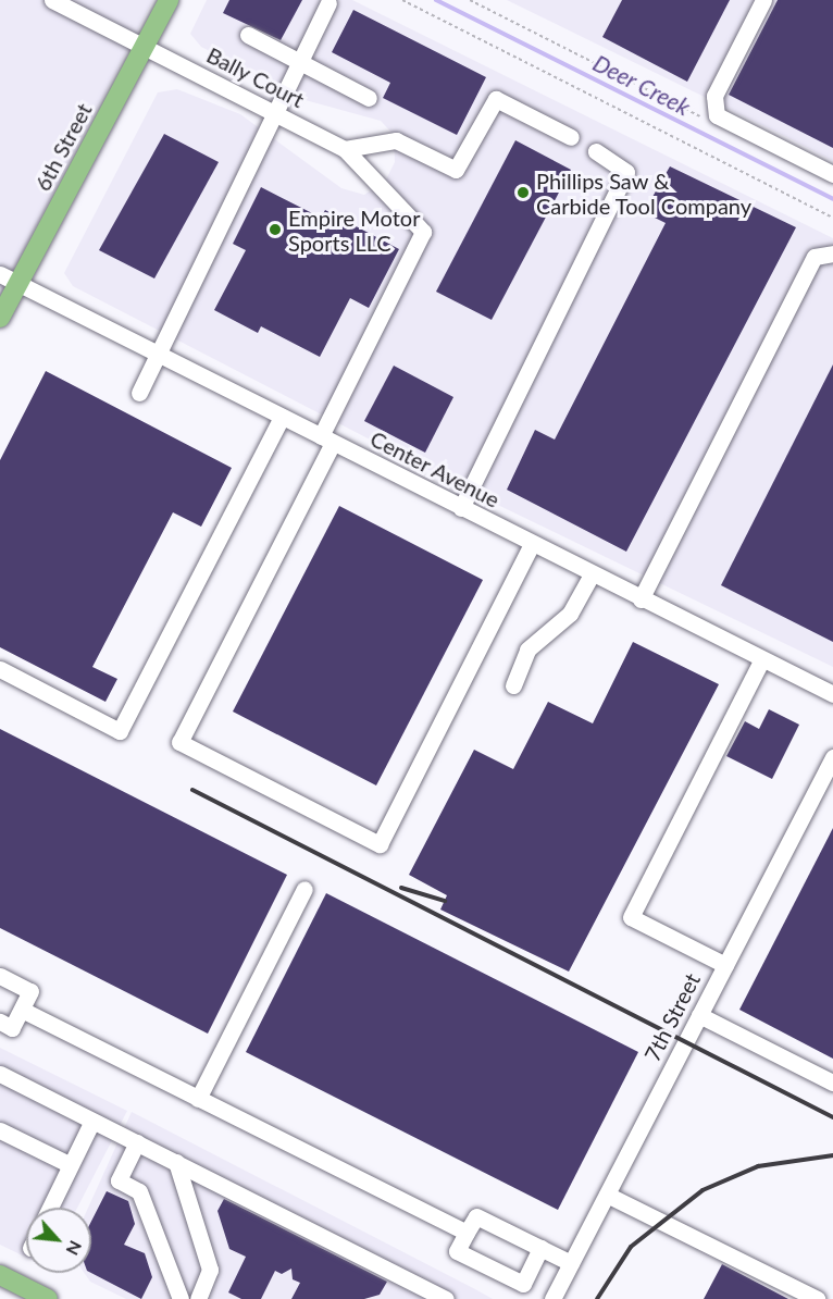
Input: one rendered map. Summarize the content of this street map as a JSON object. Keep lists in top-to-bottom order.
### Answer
{
  "streets": {
    "main road": ["6th Street"],
    "street": ["Bally Court", "Center Avenue", "7th Street"]
  },
  "crossings": [
    ["Bally Court", "6th Street"],
    ["Bally Court", "Center Avenue"],
    ["6th Street", "Center Avenue"]
  ],
  "water": ["Deer Creek"],
  "places": ["Phillips Saw & Carbide Tool Company", "Empire Motor Sports LLC"],
  "north": "bottom right"
}
